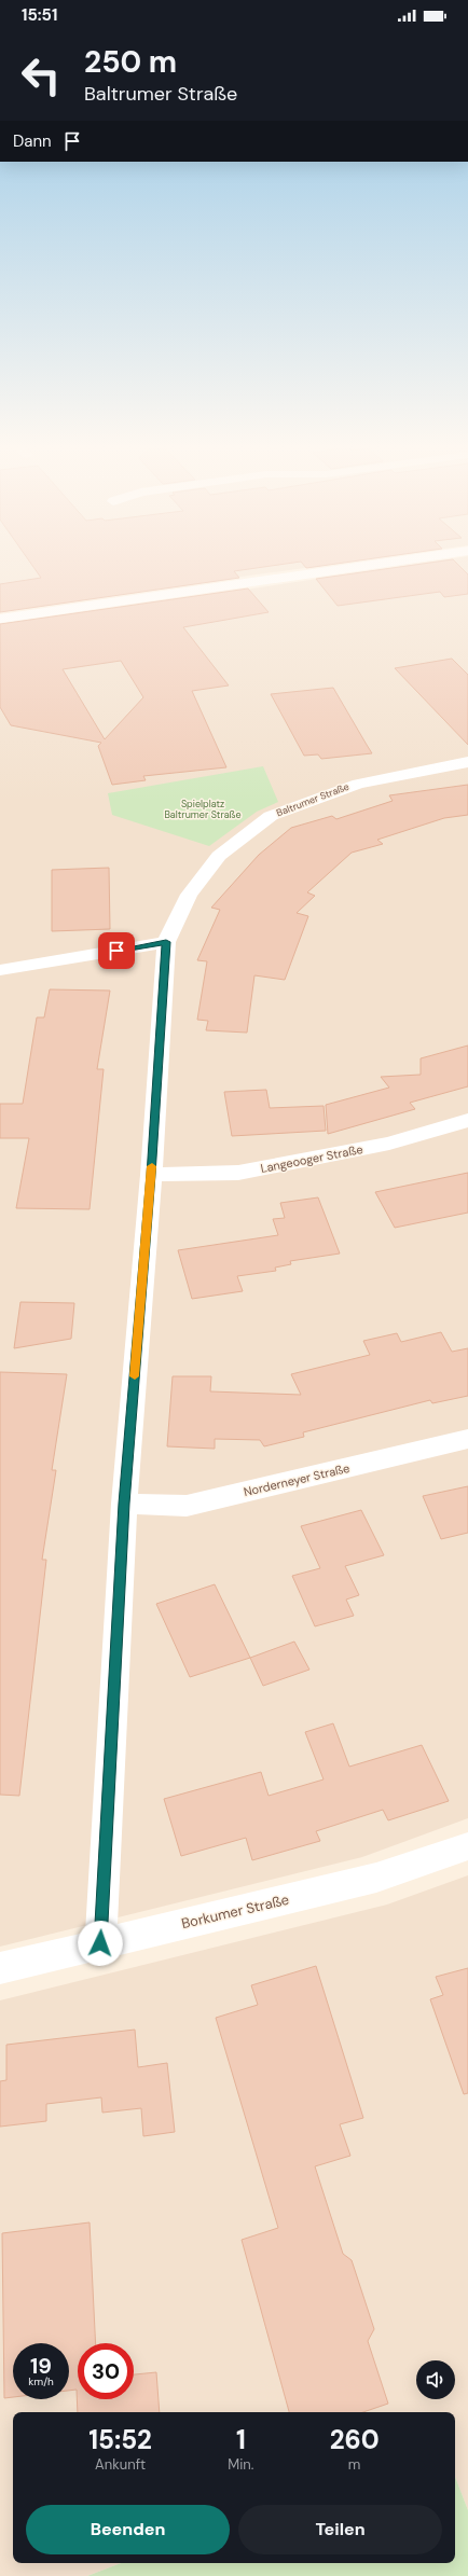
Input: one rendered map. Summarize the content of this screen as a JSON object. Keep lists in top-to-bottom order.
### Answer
{
  "streets": {
    "street": [
      "Baltrumer Straße",
      "Langeooger Straße",
      "Norderneyer Straße",
      "Borkumer Straße"
    ]
  },
  "crossings": [
    ["Baltrumer Straße", "Langeooger Straße"],
    ["Baltrumer Straße", "Norderneyer Straße"],
    ["Baltrumer Straße", "Borkumer Straße"]
  ],
  "parks": ["Spielplatz Baltrumer Straße"],
  "page": {
    "status": "15:51",
    "turn": ["250 m", "Baltrumer Straße"],
    "then": "Dann",
    "speed": "19 km/h",
    "limit": "30",
    "eta": [
      "15:52",
      "Ankunft",
      "1",
      "Min.",
      "260",
      "m"
    ],
    "buttons": ["Beenden", "Teilen"]
  }
}
